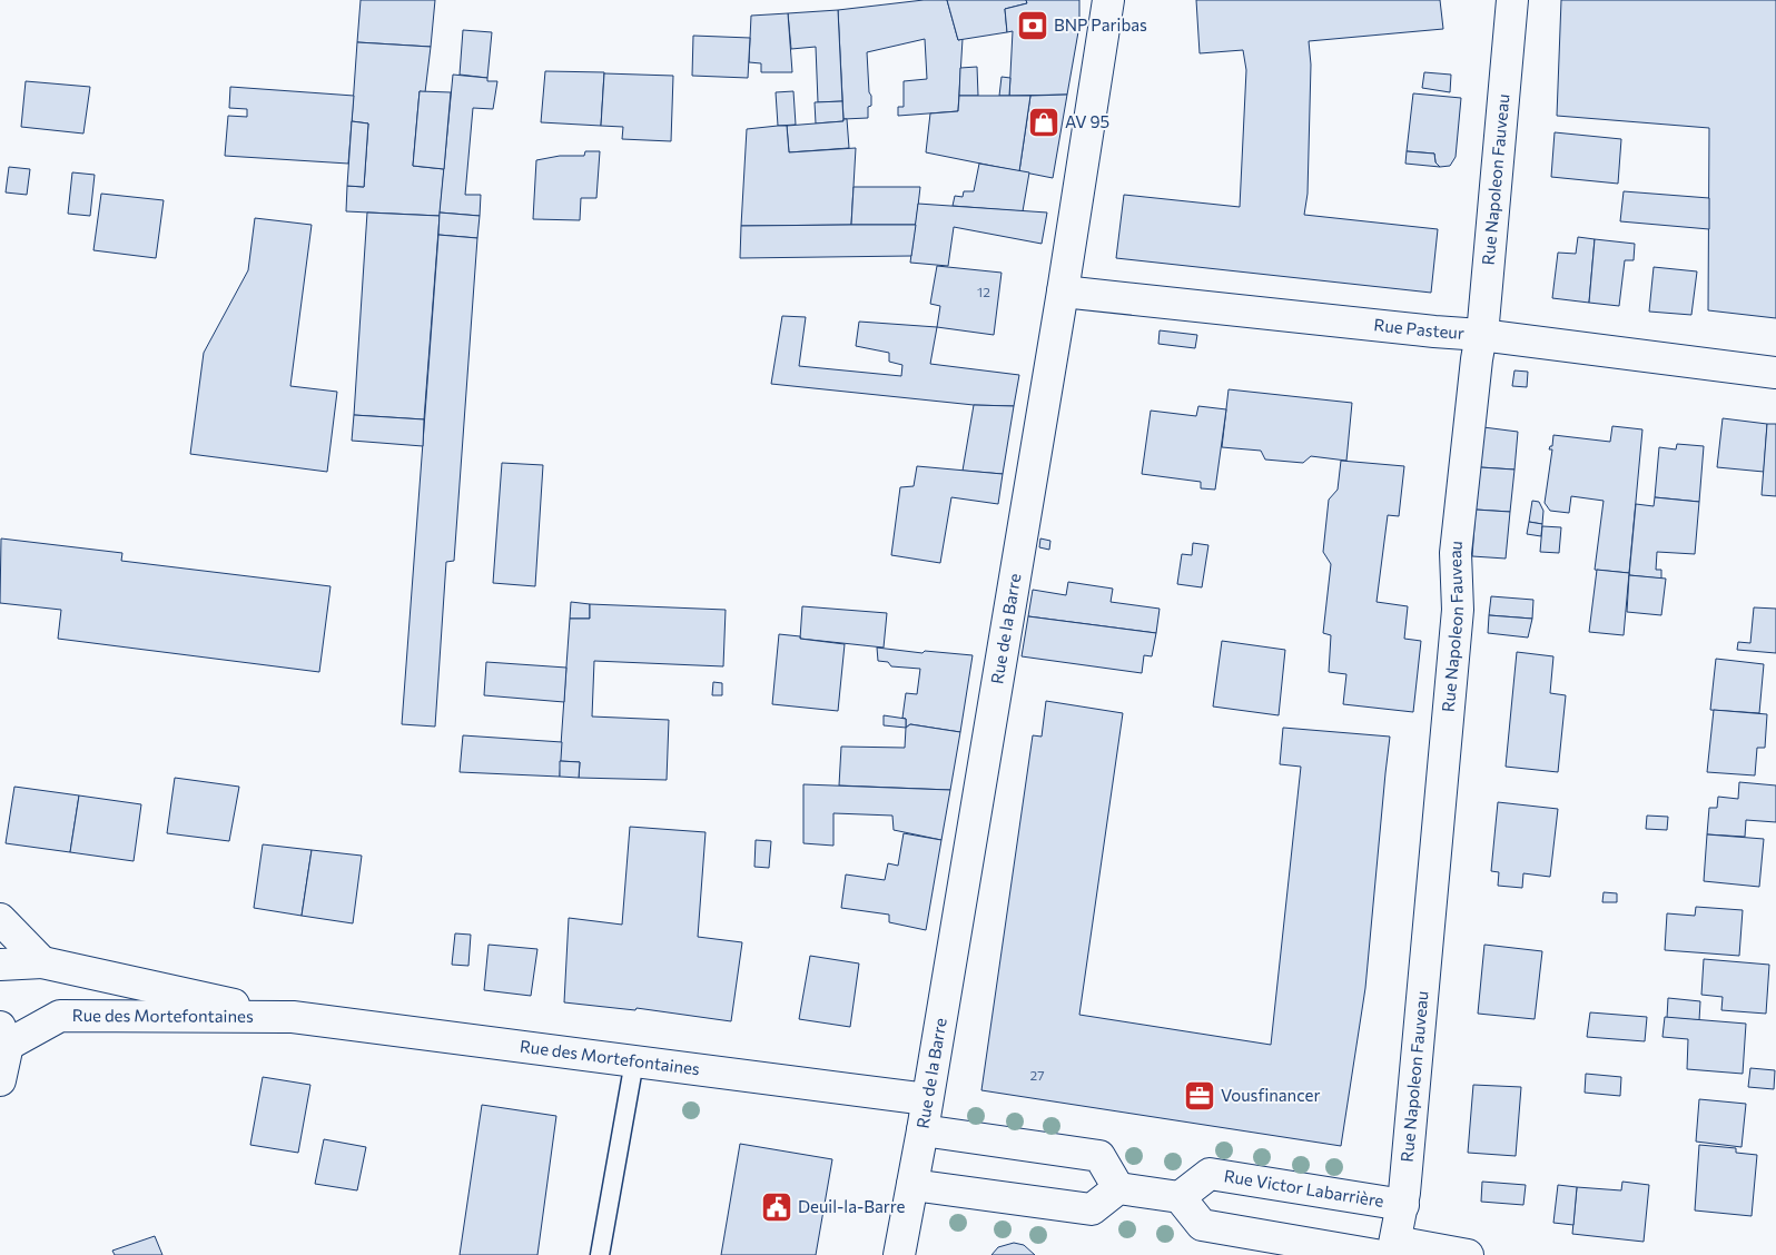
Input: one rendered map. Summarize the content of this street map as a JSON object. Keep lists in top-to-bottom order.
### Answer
{
  "streets": {
    "street": [
      "Rue Napoleon Fauveau",
      "Rue Pasteur",
      "Rue de la Barre",
      "Rue des Mortefontaines",
      "Rue Victor Labarrière"
    ]
  },
  "crossings": [
    ["Rue Napoleon Fauveau", "Rue Pasteur"],
    ["Rue Napoleon Fauveau", "Rue Victor Labarrière"],
    ["Rue Pasteur", "Rue de la Barre"],
    ["Rue de la Barre", "Rue des Mortefontaines"]
  ],
  "places": {
    "bank": ["BNP Paribas"],
    "shop": ["AV 95"],
    "office": ["Vousfinancer"],
    "public building": ["Deuil-la-Barre"]
  },
  "house_numbers": ["12", "27"]
}
